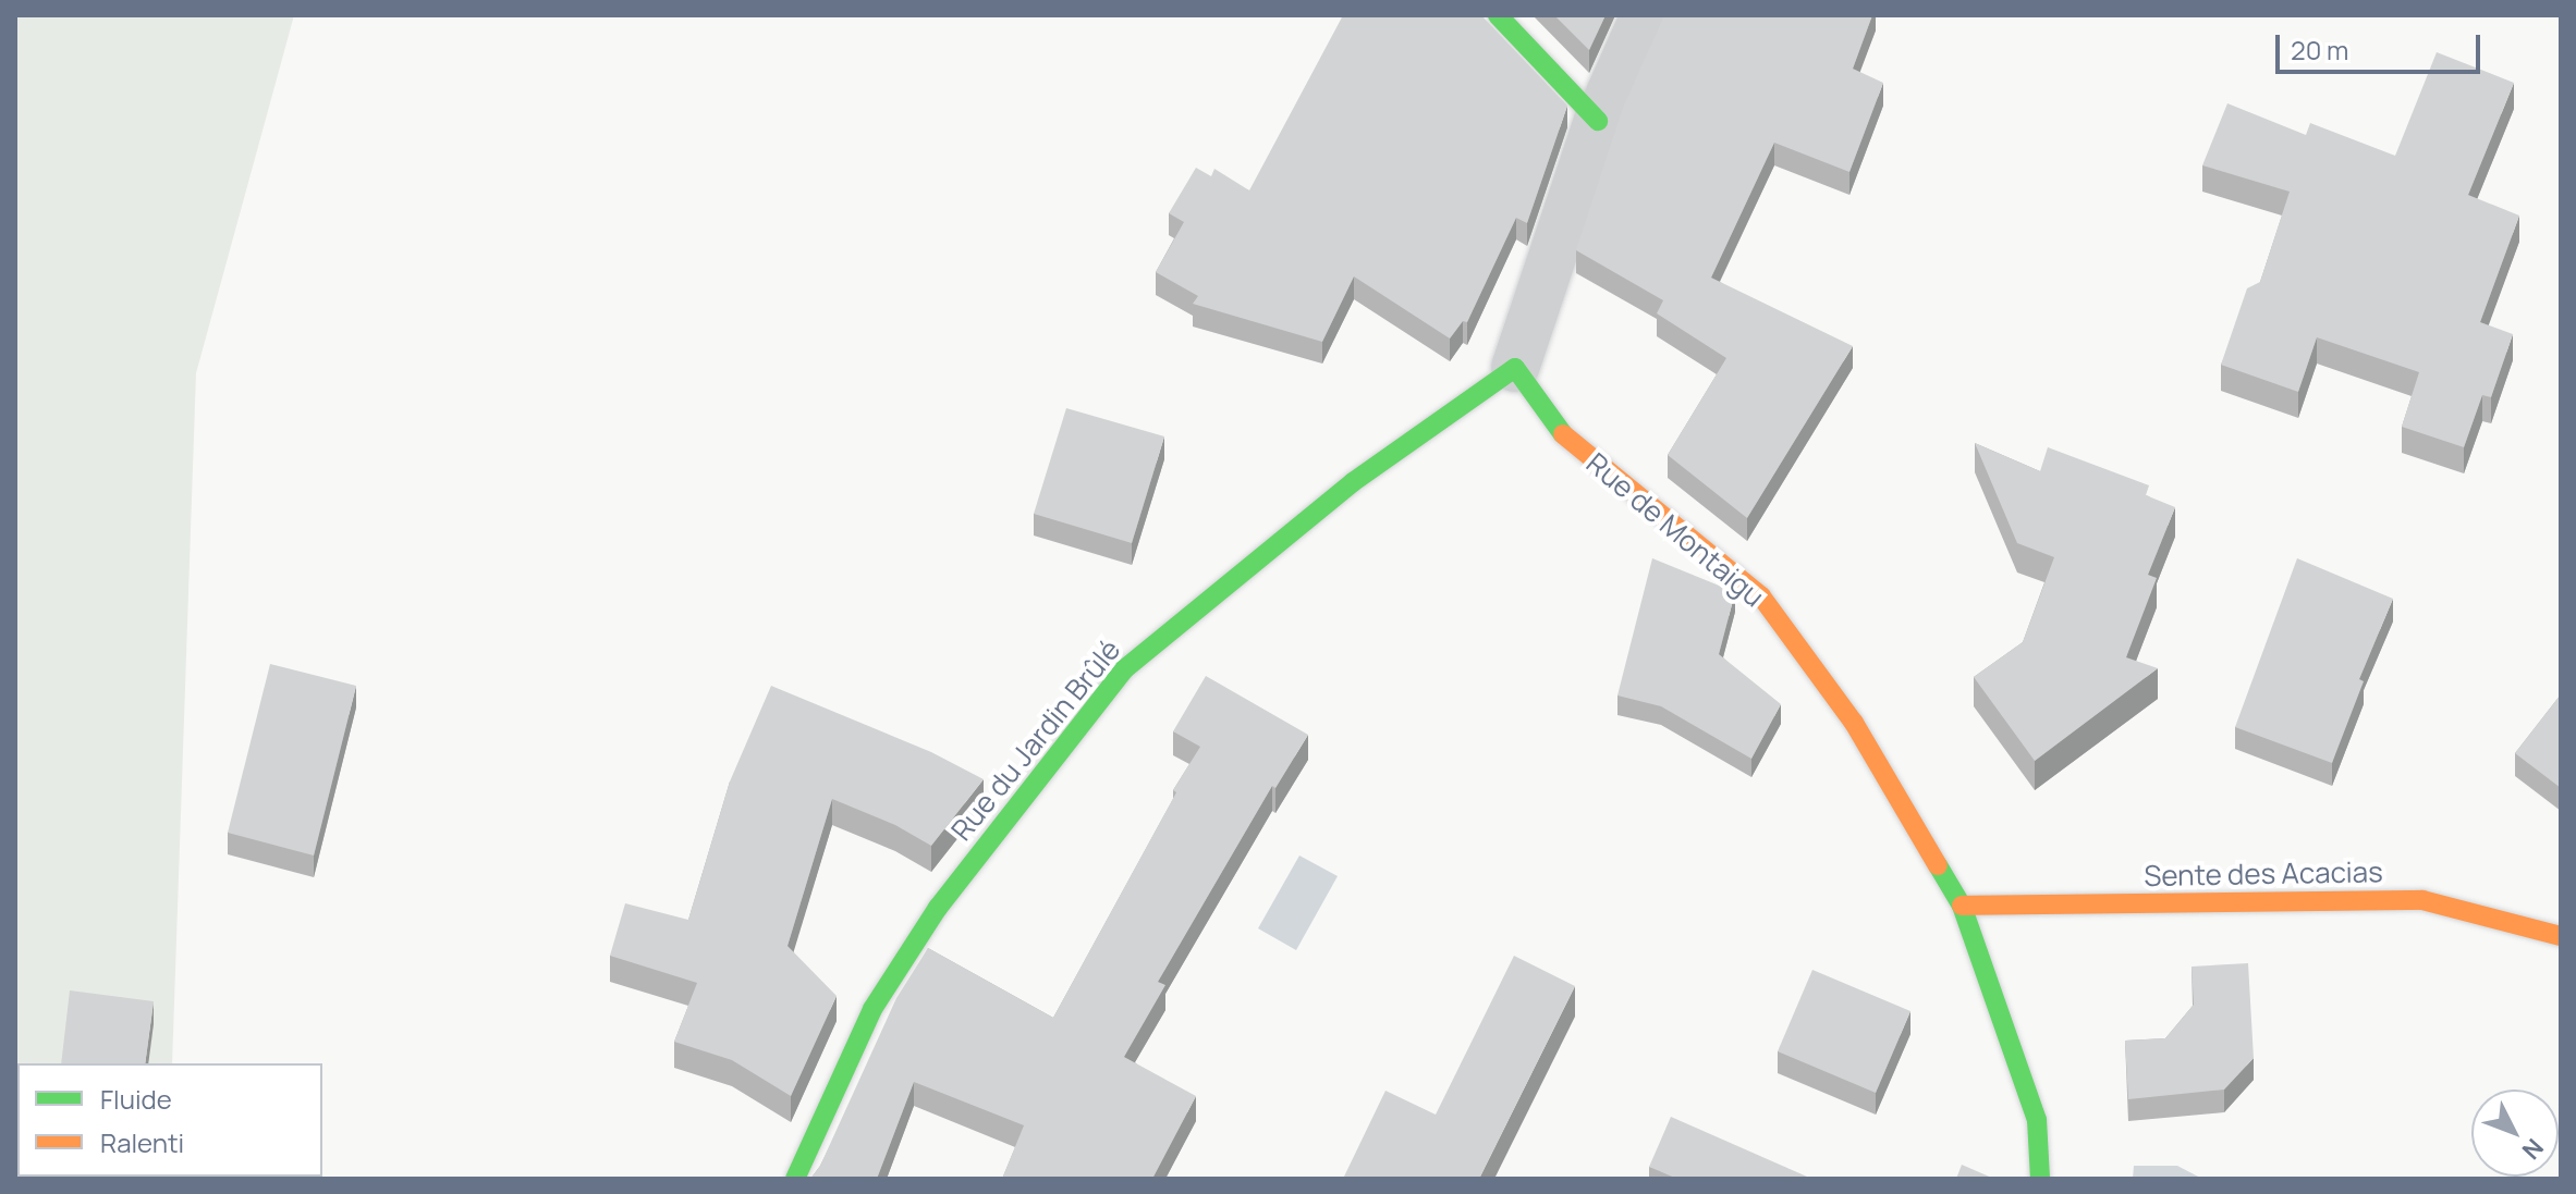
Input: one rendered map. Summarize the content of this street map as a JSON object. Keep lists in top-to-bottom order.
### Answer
{
  "streets": {
    "street": ["Rue de Montaigu", "Rue du Jardin Brûlé", "Sente des Acacias"]
  },
  "crossings": [
    ["Rue de Montaigu", "Rue du Jardin Brûlé"],
    ["Rue de Montaigu", "Sente des Acacias"]
  ],
  "legend": ["Fluide", "Ralenti"],
  "scale_bar": "20 m",
  "north": "bottom right"
}
